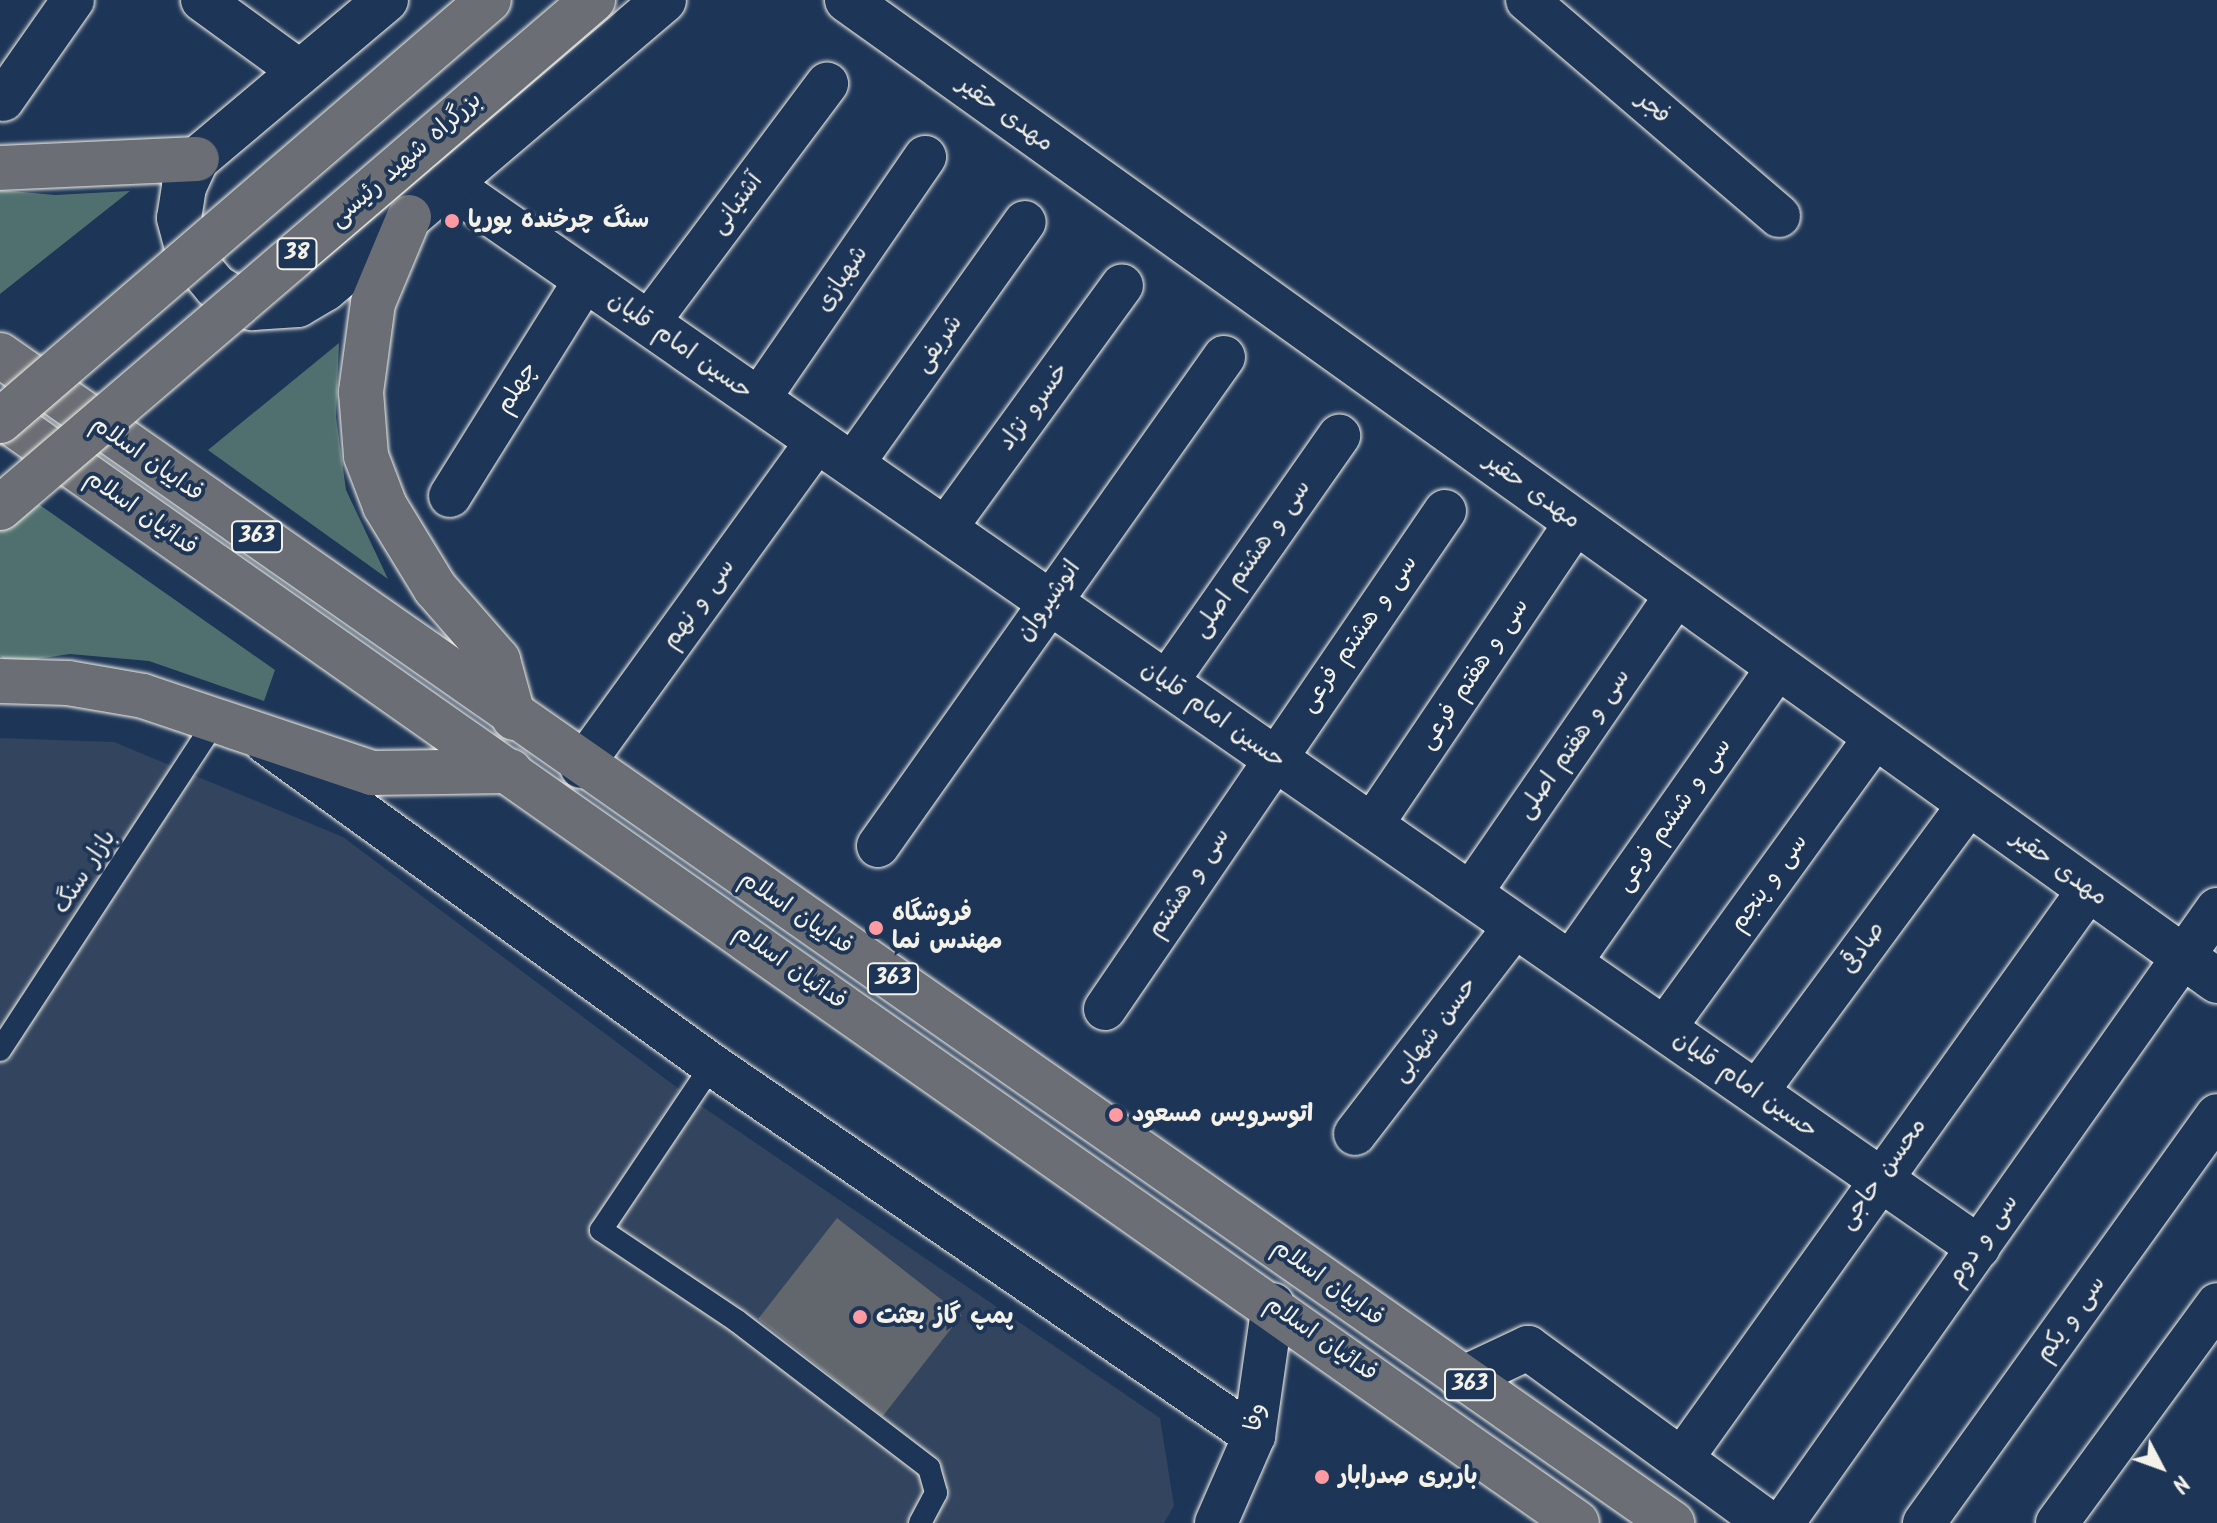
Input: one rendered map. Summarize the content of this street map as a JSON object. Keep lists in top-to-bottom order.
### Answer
{
  "streets": {
    "main road": [
      "بزرگراه شهید رئیسی",
      "38",
      "فداییان اسلام",
      "فدائیان اسلام",
      "363"
    ],
    "street": [
      "فجر",
      "مهدی حقیر",
      "آشتیانی",
      "شهبازی",
      "شریفی",
      "حسین امام قلیان",
      "چهلم",
      "خسرو نژاد",
      "سی و هشتم اصلی",
      "انوشیروان",
      "سی و نهم",
      "سی و هشتم فرعی",
      "سی و هفتم فرعی",
      "سی و هفتم اصلی",
      "سی و ششم فرعی",
      "سی و هشتم",
      "سی و پنجم",
      "صادقی",
      "حسن شهابی",
      "محسن حاجی",
      "سی و دوم",
      "سی و یکم",
      "وفا"
    ],
    "lane": ["بازار سنگ"]
  },
  "crossings": [
    ["مهدی حقیر", "سی و هفتم فرعی"],
    ["مهدی حقیر", "سی و هفتم اصلی"],
    ["مهدی حقیر", "سی و ششم فرعی"],
    ["مهدی حقیر", "سی و پنجم"],
    ["مهدی حقیر", "صادقی"],
    ["مهدی حقیر", "محسن حاجی"],
    ["مهدی حقیر", "سی و دوم"],
    ["آشتیانی", "حسین امام قلیان"],
    ["شهبازی", "حسین امام قلیان"],
    ["شریفی", "حسین امام قلیان"],
    ["حسین امام قلیان", "چهلم"],
    ["حسین امام قلیان", "خسرو نژاد"],
    ["حسین امام قلیان", "سی و هشتم اصلی"],
    ["حسین امام قلیان", "انوشیروان"],
    ["حسین امام قلیان", "سی و نهم"],
    ["حسین امام قلیان", "سی و هشتم فرعی"],
    ["حسین امام قلیان", "سی و هفتم فرعی"],
    ["حسین امام قلیان", "سی و هفتم اصلی"],
    ["حسین امام قلیان", "سی و ششم فرعی"],
    ["حسین امام قلیان", "سی و هشتم"],
    ["حسین امام قلیان", "سی و پنجم"],
    ["حسین امام قلیان", "صادقی"],
    ["حسین امام قلیان", "حسن شهابی"],
    ["حسین امام قلیان", "محسن حاجی"],
    ["حسین امام قلیان", "سی و دوم"],
    ["فداییان اسلام", "سی و نهم"],
    ["فدائیان اسلام", "وفا"],
    ["سی و هشتم فرعی", "سی و هشتم"]
  ],
  "places": [
    "سنگ چرخنده پوریا",
    "فروشگاه مهندس نما",
    "اتوسرویس مسعود",
    "پمپ گاز بعثت",
    "باربری صدرابار"
  ],
  "north": "bottom right"
}
